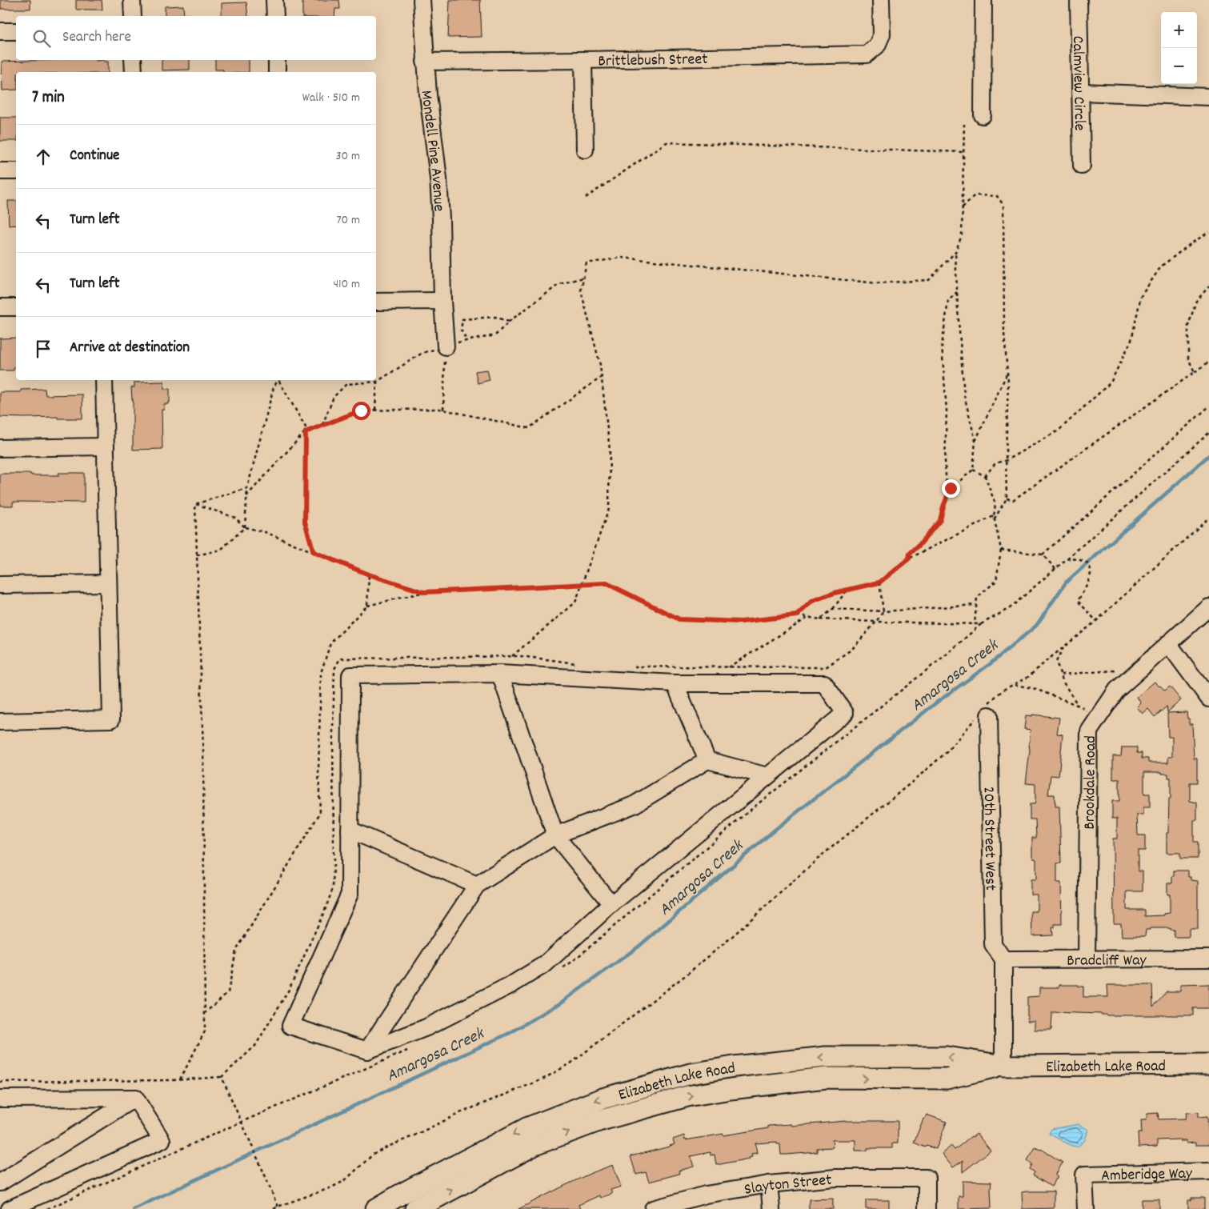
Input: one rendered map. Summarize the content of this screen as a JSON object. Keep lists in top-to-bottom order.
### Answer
{
  "streets": {
    "main road": ["Elizabeth Lake Road"],
    "street": [
      "Brittlebush Street",
      "Calmview Circle",
      "Mondell Pine Avenue",
      "Brookdale Road",
      "20th Street West",
      "Bradcliff Way",
      "Amberidge Way",
      "Slayton Street"
    ]
  },
  "crossings": [
    ["Brittlebush Street", "Mondell Pine Avenue"],
    ["Brookdale Road", "Bradcliff Way"],
    ["20th Street West", "Bradcliff Way"]
  ],
  "water": ["Amargosa Creek"],
  "page": {
    "map_buttons": ["+", "−"],
    "search": "Search here",
    "heading": ["7 min", "Walk · 510 m"],
    "list": [
      ["Continue", "30 m"],
      ["Turn left", "70 m"],
      ["Turn left", "410 m"],
      "Arrive at destination"
    ]
  }
}
